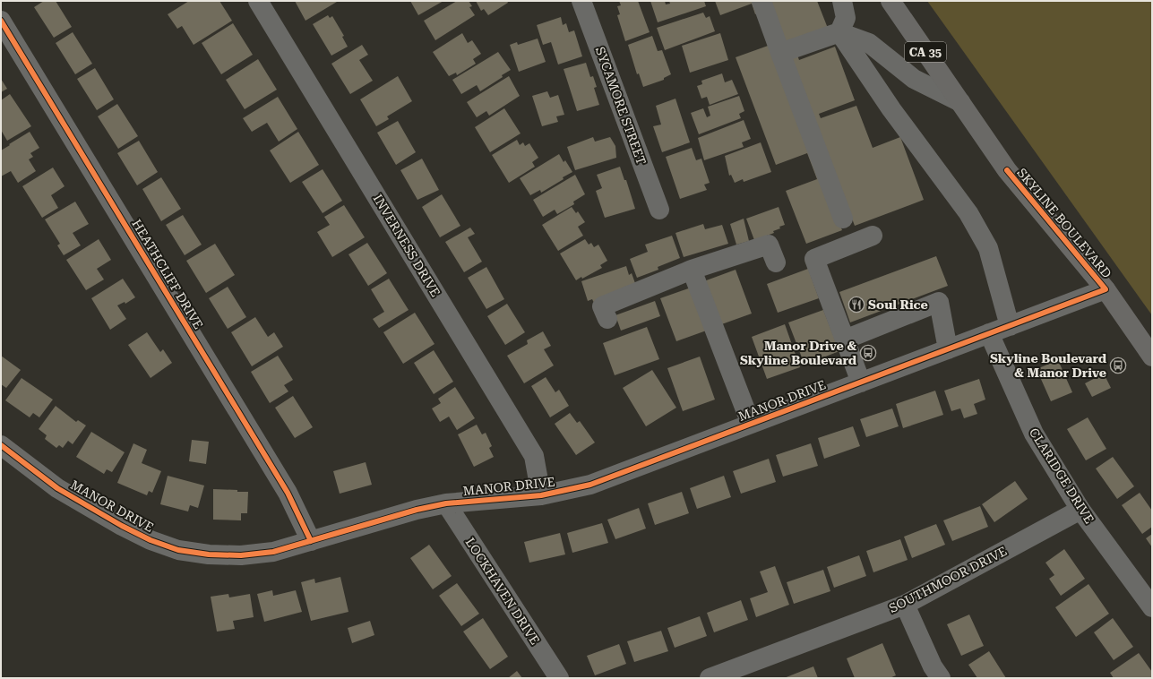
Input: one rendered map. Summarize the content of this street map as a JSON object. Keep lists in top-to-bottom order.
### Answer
{
  "streets": {
    "main road": ["CA 35", "SKYLINE BOULEVARD"],
    "street": [
      "SYCAMORE STREET",
      "INVERNESS DRIVE",
      "HEATHCLIFF DRIVE",
      "MANOR DRIVE",
      "CLARIDGE DRIVE",
      "SOUTHMOOR DRIVE",
      "LOCKHAVEN DRIVE"
    ]
  },
  "crossings": [
    ["SKYLINE BOULEVARD", "MANOR DRIVE"],
    ["INVERNESS DRIVE", "MANOR DRIVE"],
    ["HEATHCLIFF DRIVE", "MANOR DRIVE"],
    ["MANOR DRIVE", "CLARIDGE DRIVE"],
    ["MANOR DRIVE", "LOCKHAVEN DRIVE"],
    ["CLARIDGE DRIVE", "SOUTHMOOR DRIVE"]
  ],
  "places": {
    "restaurant": ["Soul Rice"],
    "bus stop": ["Manor Drive & Skyline Boulevard", "Skyline Boulevard & Manor Drive"]
  }
}
